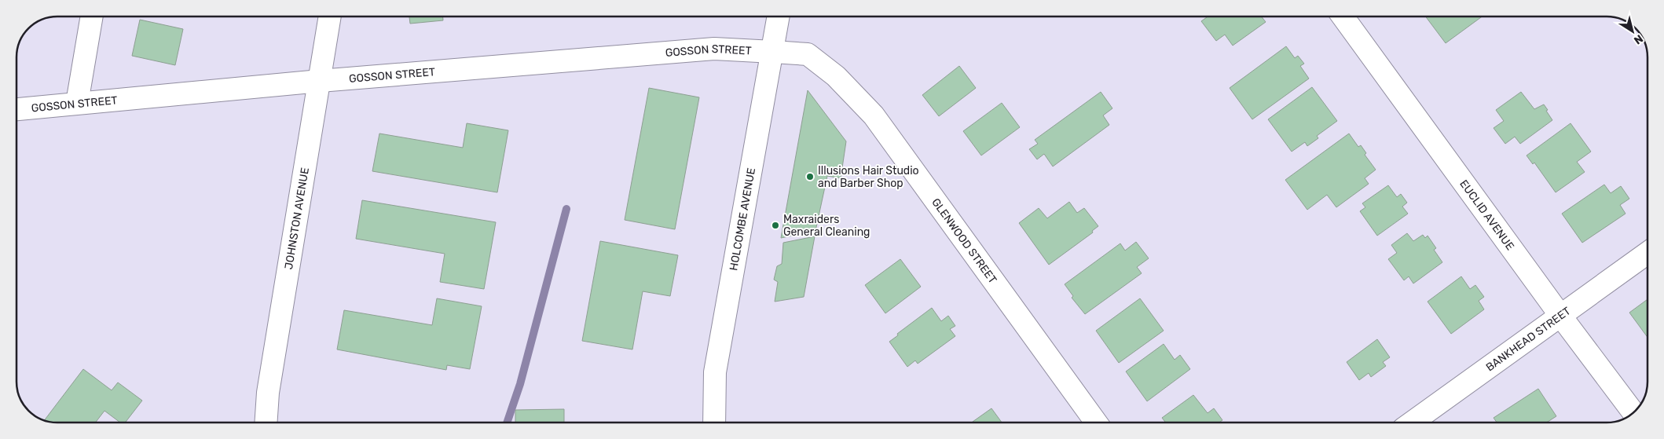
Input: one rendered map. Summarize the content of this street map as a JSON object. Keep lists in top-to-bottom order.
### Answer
{
  "streets": {
    "street": [
      "GOSSON STREET",
      "EUCLID AVENUE",
      "JOHNSTON AVENUE",
      "HOLCOMBE AVENUE",
      "GLENWOOD STREET",
      "BANKHEAD STREET"
    ]
  },
  "crossings": [
    ["GOSSON STREET", "JOHNSTON AVENUE"],
    ["GOSSON STREET", "HOLCOMBE AVENUE"],
    ["GOSSON STREET", "GLENWOOD STREET"],
    ["EUCLID AVENUE", "BANKHEAD STREET"],
    ["HOLCOMBE AVENUE", "GLENWOOD STREET"]
  ],
  "places": ["Illusions Hair Studio and Barber Shop", "Maxraiders General Cleaning"],
  "north": "bottom right"
}
